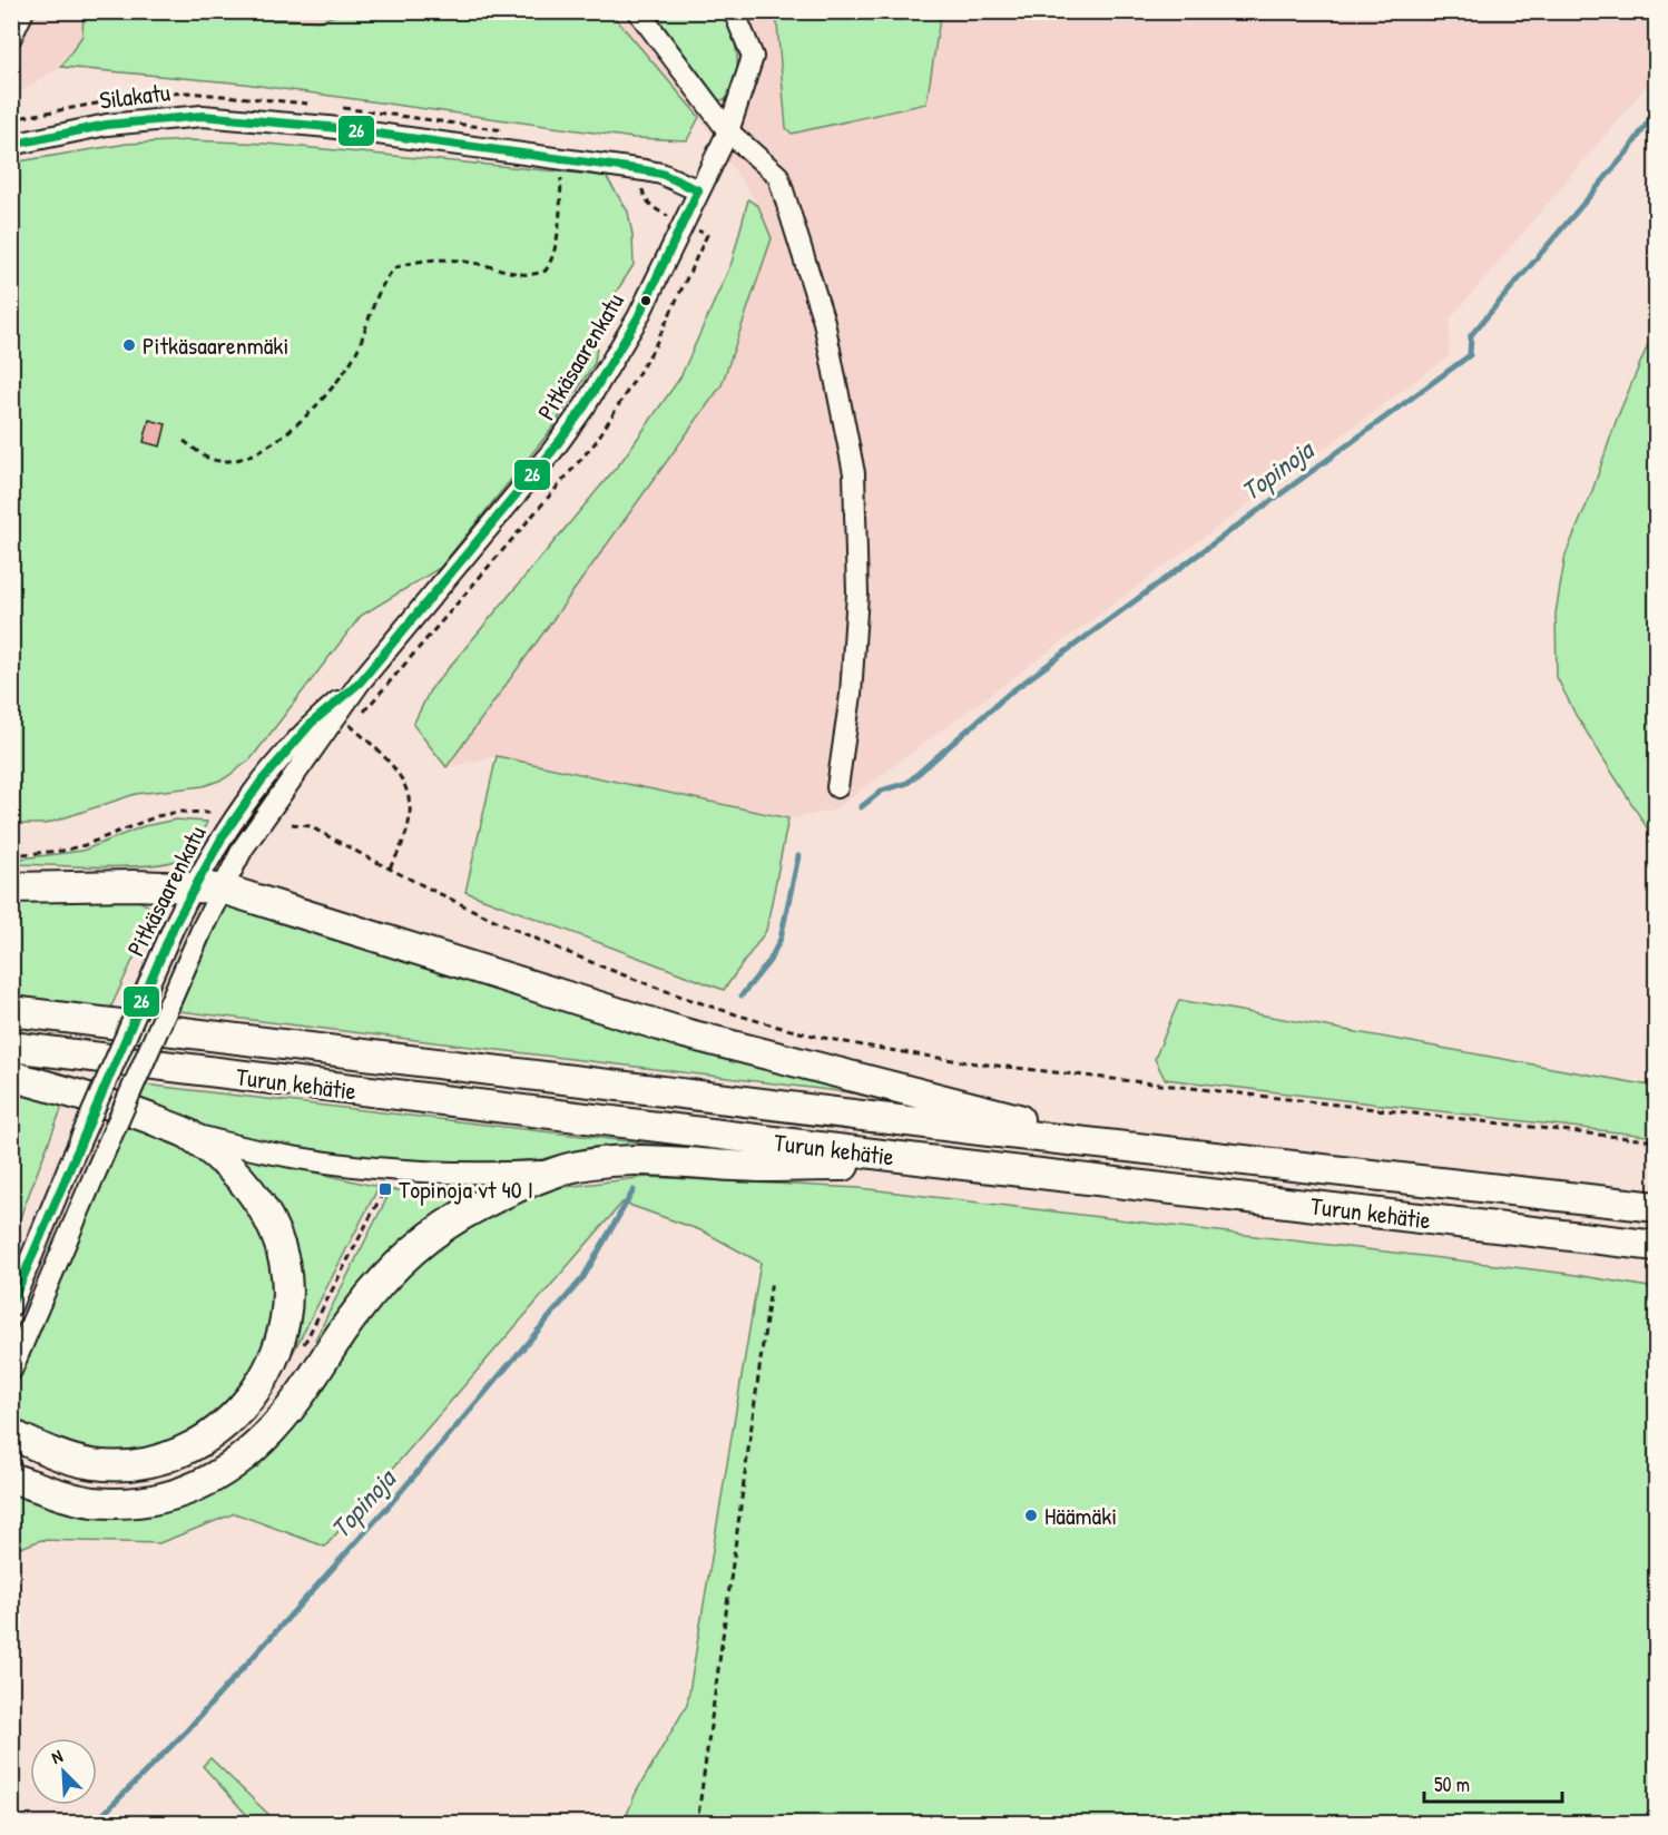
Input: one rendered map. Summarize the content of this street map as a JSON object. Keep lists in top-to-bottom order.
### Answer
{
  "streets": {
    "highway": ["Turun kehätie"],
    "street": ["Silakatu", "Pitkäsaarenkatu"]
  },
  "crossings": [
    ["Silakatu", "Pitkäsaarenkatu"]
  ],
  "water": ["Topinoja"],
  "places": {
    "other": ["Pitkäsaarenmäki", "Häämäki"],
    "transit": ["Topinoja vt 40 I"]
  },
  "lines": ["transit line 26"],
  "scale_bar": "50 m",
  "north": "top left"
}
